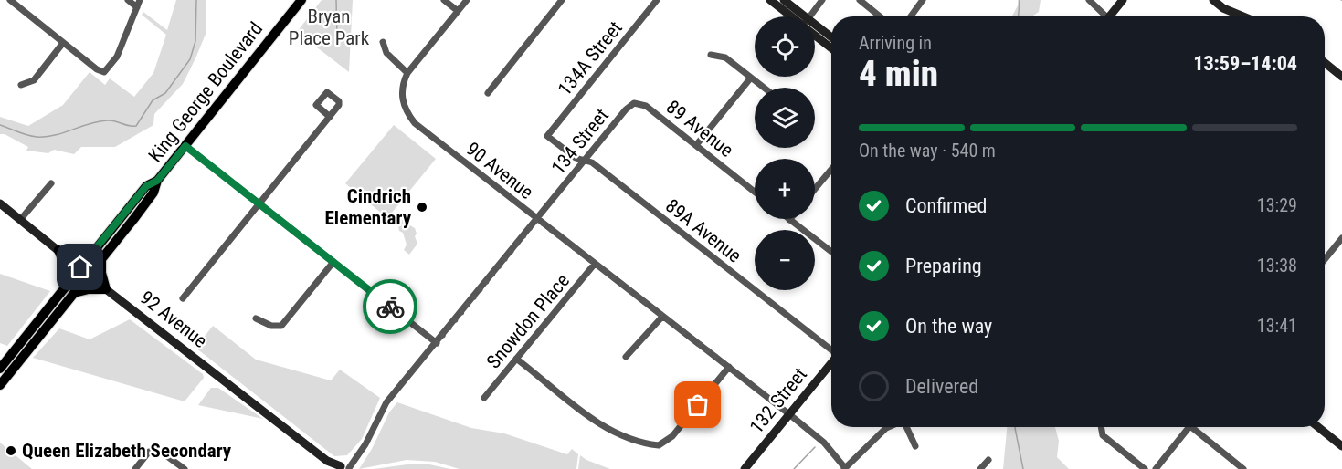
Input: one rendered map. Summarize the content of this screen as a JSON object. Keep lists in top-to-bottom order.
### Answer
{
  "streets": {
    "main road": ["King George Boulevard", "92 Avenue", "132 Street"],
    "street": [
      "134A Street",
      "89 Avenue",
      "134 Street",
      "90 Avenue",
      "89A Avenue",
      "Snowdon Place"
    ]
  },
  "crossings": [
    ["134A Street", "89A Avenue"],
    ["King George Boulevard", "92 Avenue"],
    ["89 Avenue", "134 Street"],
    ["134 Street", "90 Avenue"],
    ["134 Street", "89A Avenue"],
    ["134 Street", "92 Avenue"],
    ["90 Avenue", "Snowdon Place"],
    ["90 Avenue", "132 Street"]
  ],
  "parks": ["Bryan Place Park"],
  "places": ["Cindrich Elementary", "Queen Elizabeth Secondary"],
  "page": {
    "map_buttons": ["+", "−"],
    "heading": ["4 min", "Arriving in", "13:59–14:04"],
    "bar": "On the way · 540 m",
    "list": [
      ["Confirmed", "13:29"],
      ["Preparing", "13:38"],
      ["On the way", "13:41"],
      "Delivered"
    ]
  }
}
